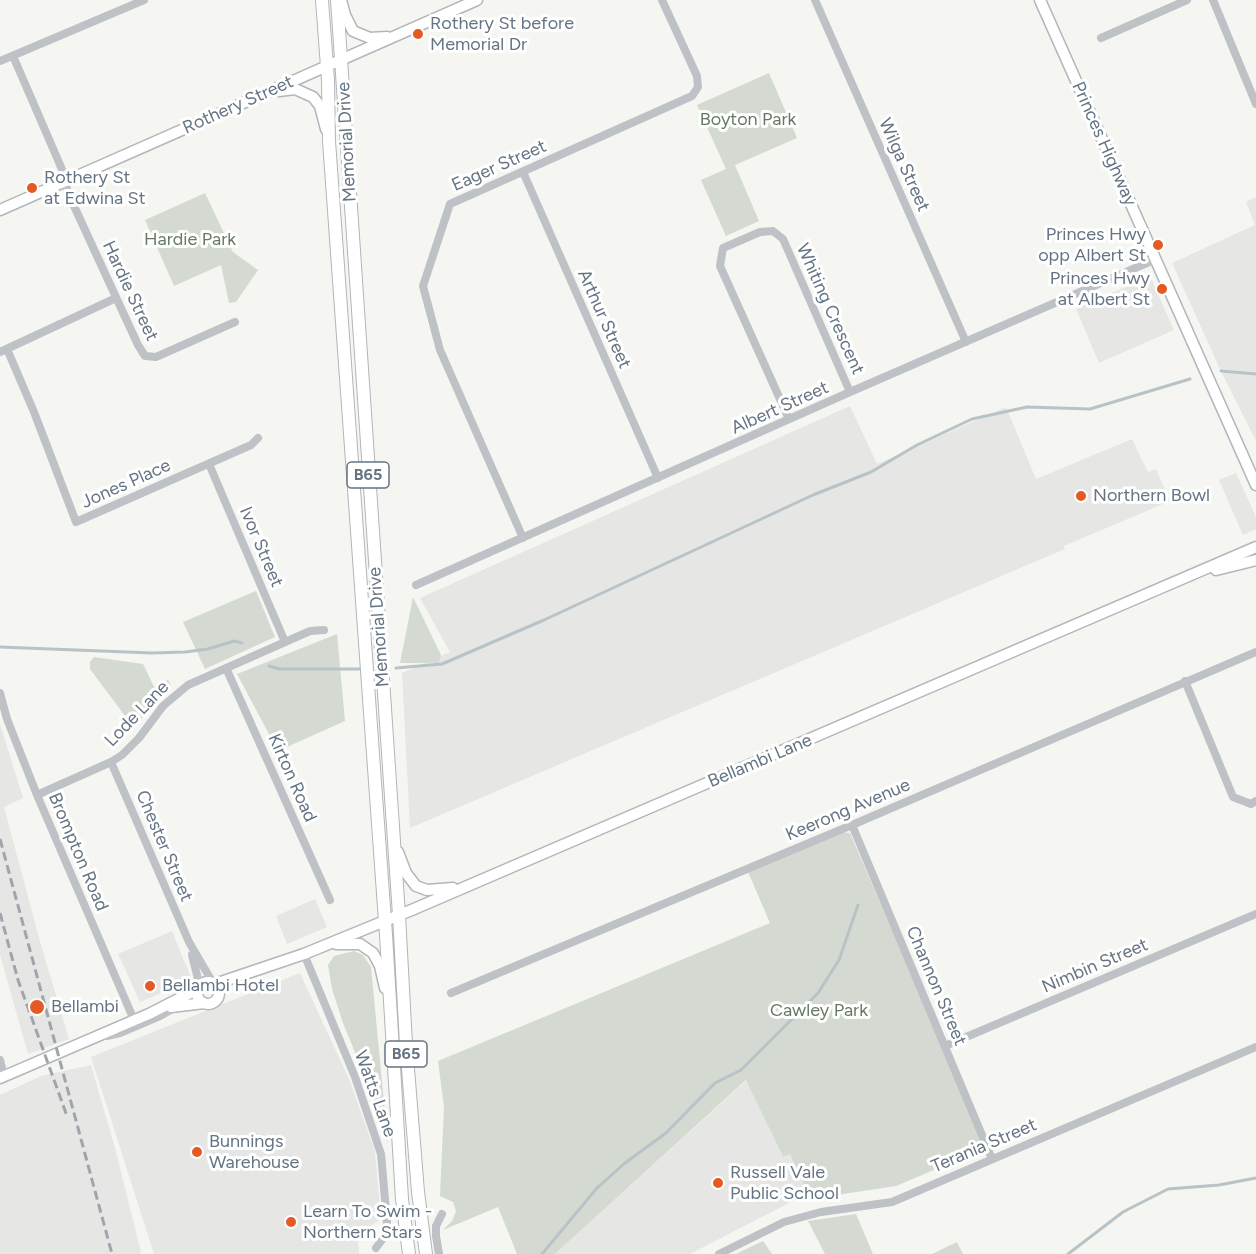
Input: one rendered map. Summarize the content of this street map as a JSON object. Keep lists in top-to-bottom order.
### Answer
{
  "streets": {
    "main road": [
      "Rothery Street",
      "Memorial Drive",
      "Princes Highway",
      "B65",
      "Bellambi Lane"
    ],
    "street": [
      "Wilga Street",
      "Eager Street",
      "Hardie Street",
      "Whiting Crescent",
      "Arthur Street",
      "Albert Street",
      "Jones Place",
      "Ivor Street",
      "Lode Lane",
      "Kirton Road",
      "Keerong Avenue",
      "Chester Street",
      "Brompton Road",
      "Nimbin Street",
      "Channon Street",
      "Watts Lane",
      "Terania Street"
    ]
  },
  "crossings": [
    ["Rothery Street", "Memorial Drive"],
    ["Rothery Street", "Hardie Street"],
    ["Memorial Drive", "Bellambi Lane"],
    ["Princes Highway", "Albert Street"],
    ["Wilga Street", "Albert Street"],
    ["Eager Street", "Arthur Street"],
    ["Eager Street", "Albert Street"],
    ["Whiting Crescent", "Albert Street"],
    ["Arthur Street", "Albert Street"],
    ["Jones Place", "Ivor Street"],
    ["Ivor Street", "Lode Lane"],
    ["Lode Lane", "Kirton Road"],
    ["Lode Lane", "Chester Street"],
    ["Lode Lane", "Brompton Road"],
    ["Bellambi Lane", "Watts Lane"],
    ["Keerong Avenue", "Channon Street"],
    ["Nimbin Street", "Channon Street"],
    ["Channon Street", "Terania Street"]
  ],
  "parks": ["Boyton Park", "Hardie Park", "Cawley Park"],
  "places": [
    "Rothery St before Memorial Dr",
    "Rothery St at Edwina St",
    "Princes Hwy opp Albert St",
    "Princes Hwy at Albert St",
    "Northern Bowl",
    "Bellambi Hotel",
    "Bellambi",
    "Bunnings Warehouse",
    "Russell Vale Public School",
    "Learn To Swim - Northern Stars"
  ]
}
